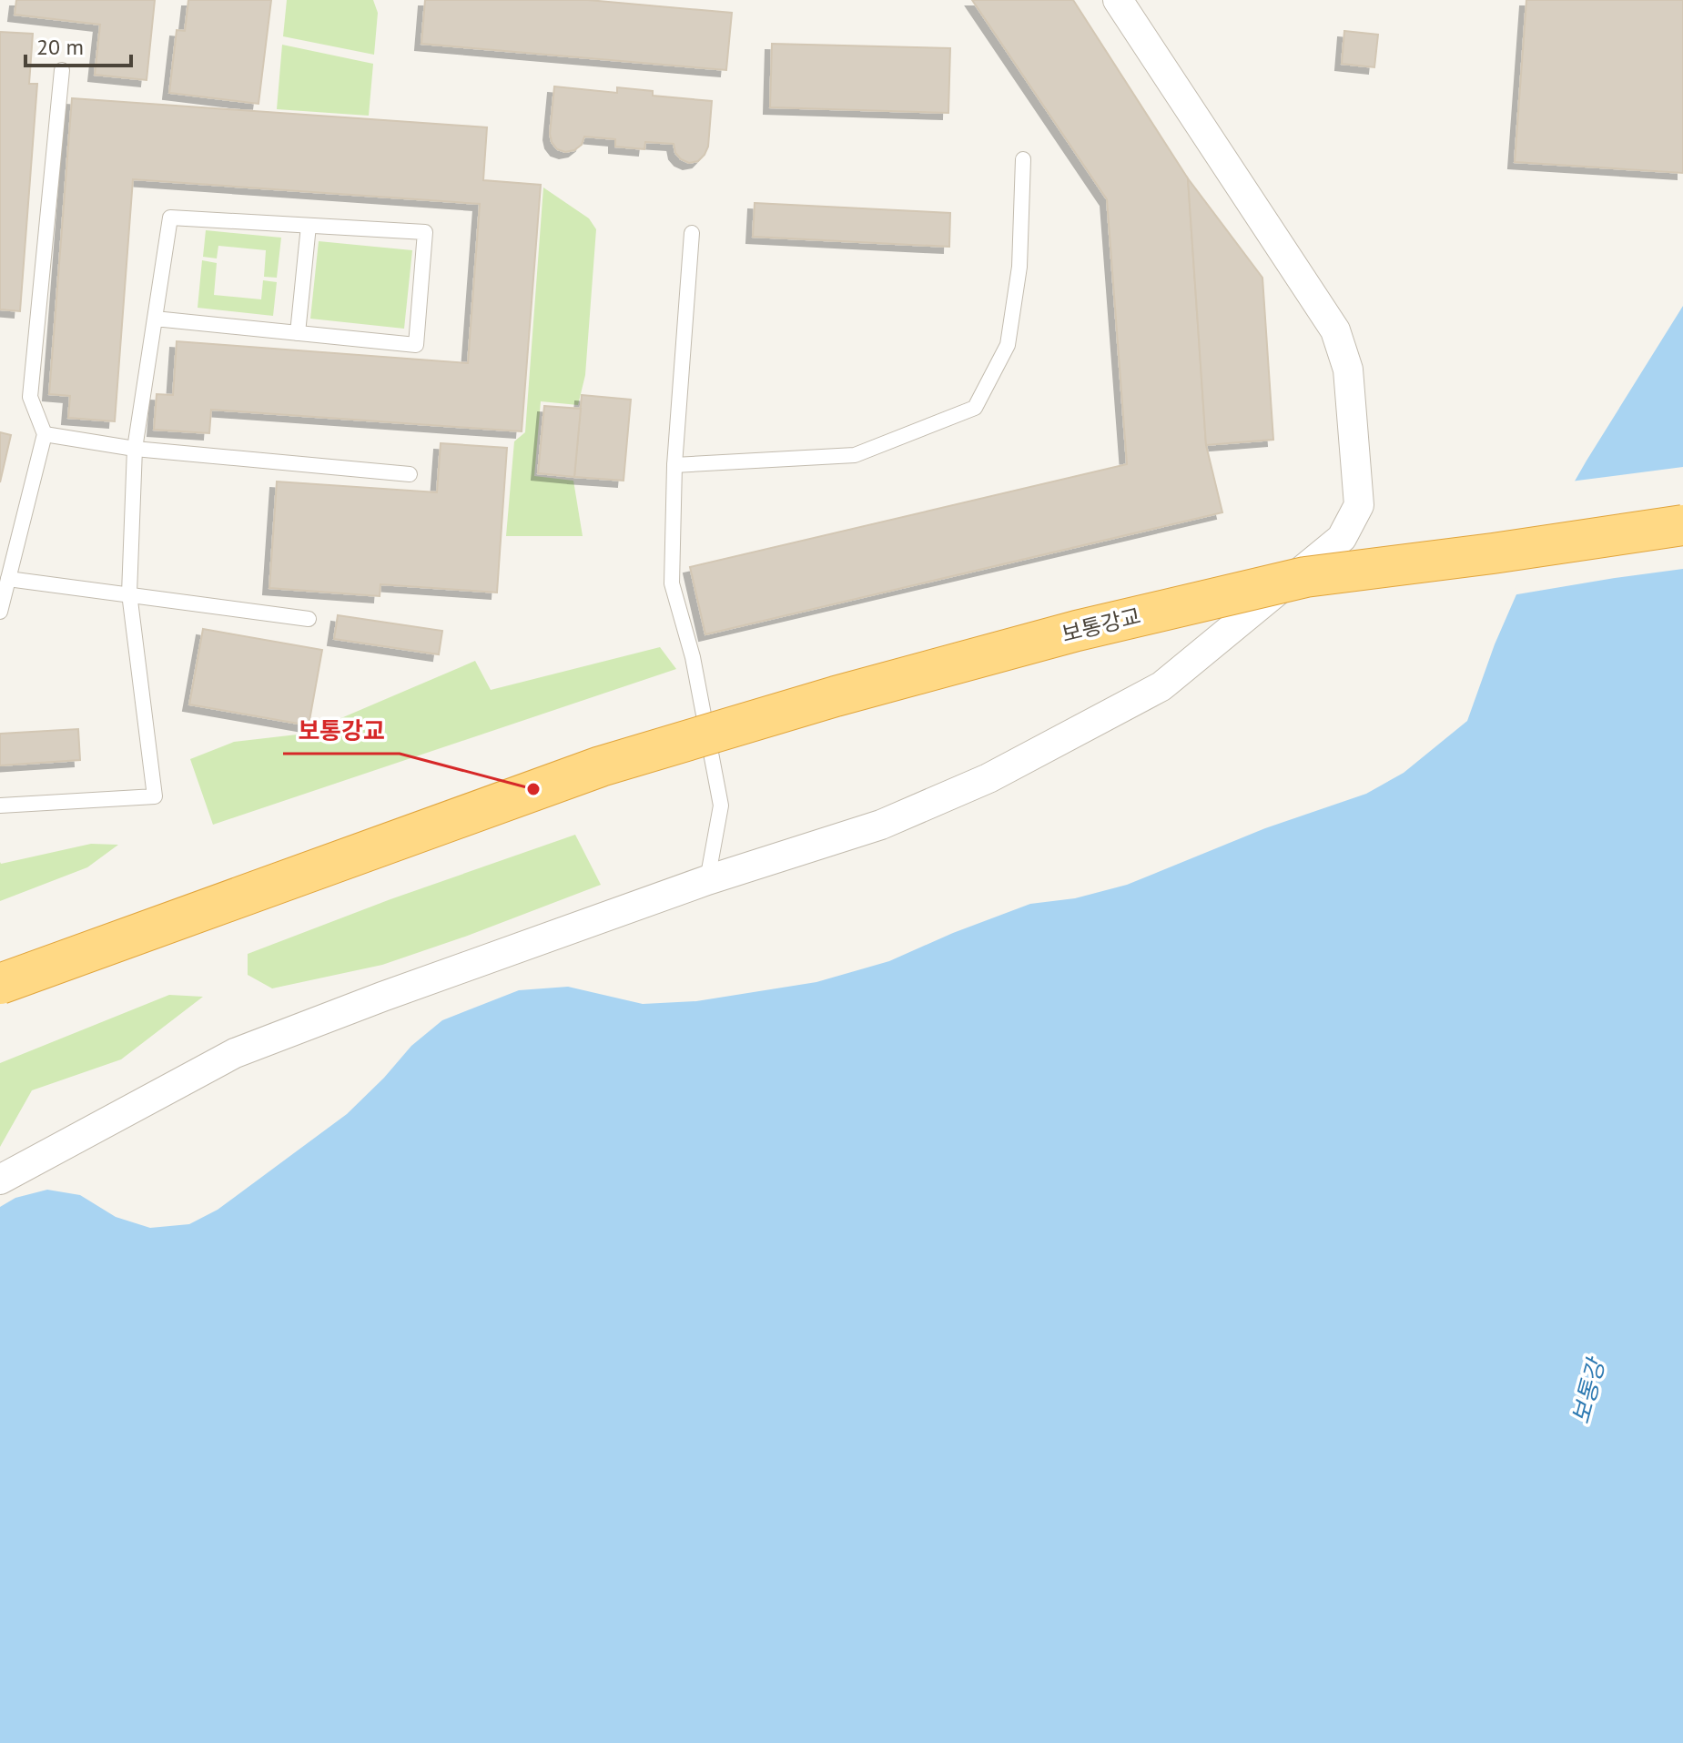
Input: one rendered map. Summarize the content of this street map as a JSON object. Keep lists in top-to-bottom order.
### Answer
{
  "streets": {
    "highway": ["보통강교"]
  },
  "water": ["보통강"],
  "places": ["보통강교"],
  "scale_bar": "20 m"
}
